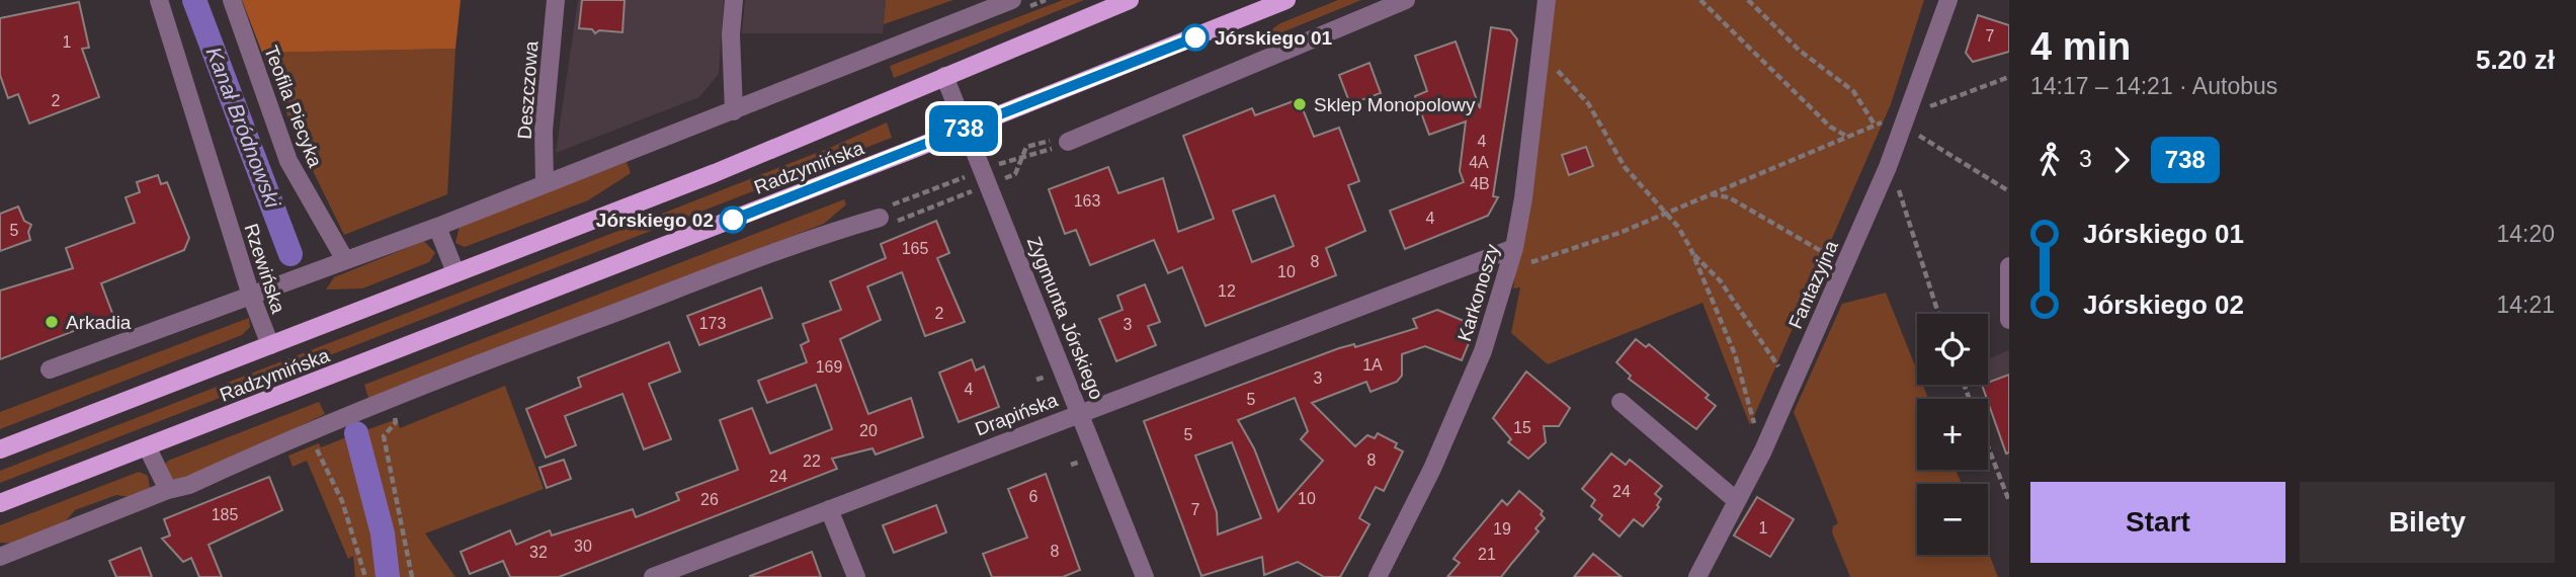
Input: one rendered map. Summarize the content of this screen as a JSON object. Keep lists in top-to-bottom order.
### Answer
{
  "streets": {
    "main road": ["Radzymińska"],
    "street": [
      "Deszczowa",
      "Teofila Piecyka",
      "Rzewińska",
      "Fantazyjna",
      "Karkonoszy",
      "Zygmunta Jórskiego",
      "Drapińska"
    ]
  },
  "crossings": [
    ["Radzymińska", "Rzewińska"],
    ["Radzymińska", "Zygmunta Jórskiego"],
    ["Karkonoszy", "Drapińska"],
    ["Zygmunta Jórskiego", "Drapińska"]
  ],
  "water": ["Kanał Bródnowski"],
  "places": [
    "Jórskiego 01",
    "Sklep Monopolowy",
    "Jórskiego 02",
    "Arkadia"
  ],
  "lines": ["bus line 738"],
  "house_numbers": [
    "7",
    "1",
    "2",
    "4",
    "4A",
    "4B",
    "163",
    "4",
    "5",
    "165",
    "8",
    "10",
    "12",
    "2",
    "173",
    "3",
    "1A",
    "169",
    "3",
    "4",
    "5",
    "15",
    "20",
    "5",
    "8",
    "22",
    "24",
    "24",
    "6",
    "10",
    "26",
    "7",
    "185",
    "1",
    "19",
    "30",
    "8",
    "32",
    "21"
  ],
  "page": {
    "on_map": "738",
    "heading": ["4 min", "14:17 – 14:21 · Autobus", "5.20 zł"],
    "legs": ["3", "738"],
    "list": [
      {
        "name": "Jórskiego 01",
        "value": "14:20"
      },
      {
        "name": "Jórskiego 02",
        "value": "14:21"
      }
    ],
    "map_buttons": ["+", "−"],
    "buttons": ["Start", "Bilety"]
  }
}
